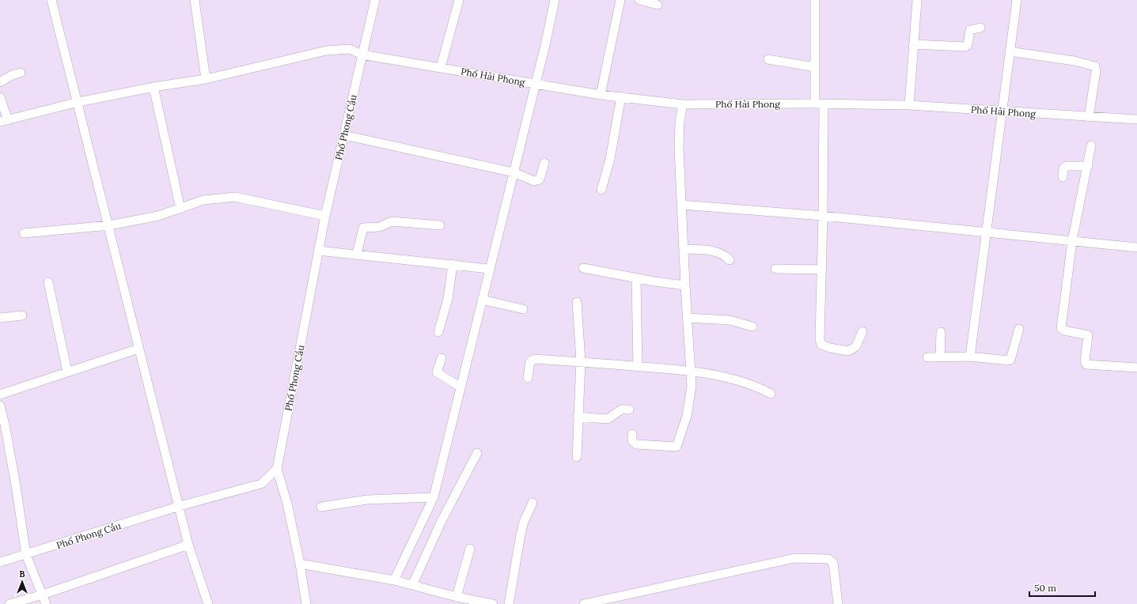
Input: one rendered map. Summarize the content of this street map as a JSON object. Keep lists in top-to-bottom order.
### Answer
{
  "streets": {
    "street": ["Phố Hải Phong", "Phố Phong Cầu"]
  },
  "crossings": [
    ["Phố Hải Phong", "Phố Phong Cầu"]
  ],
  "scale_bar": "50 m",
  "north": "top"
}
